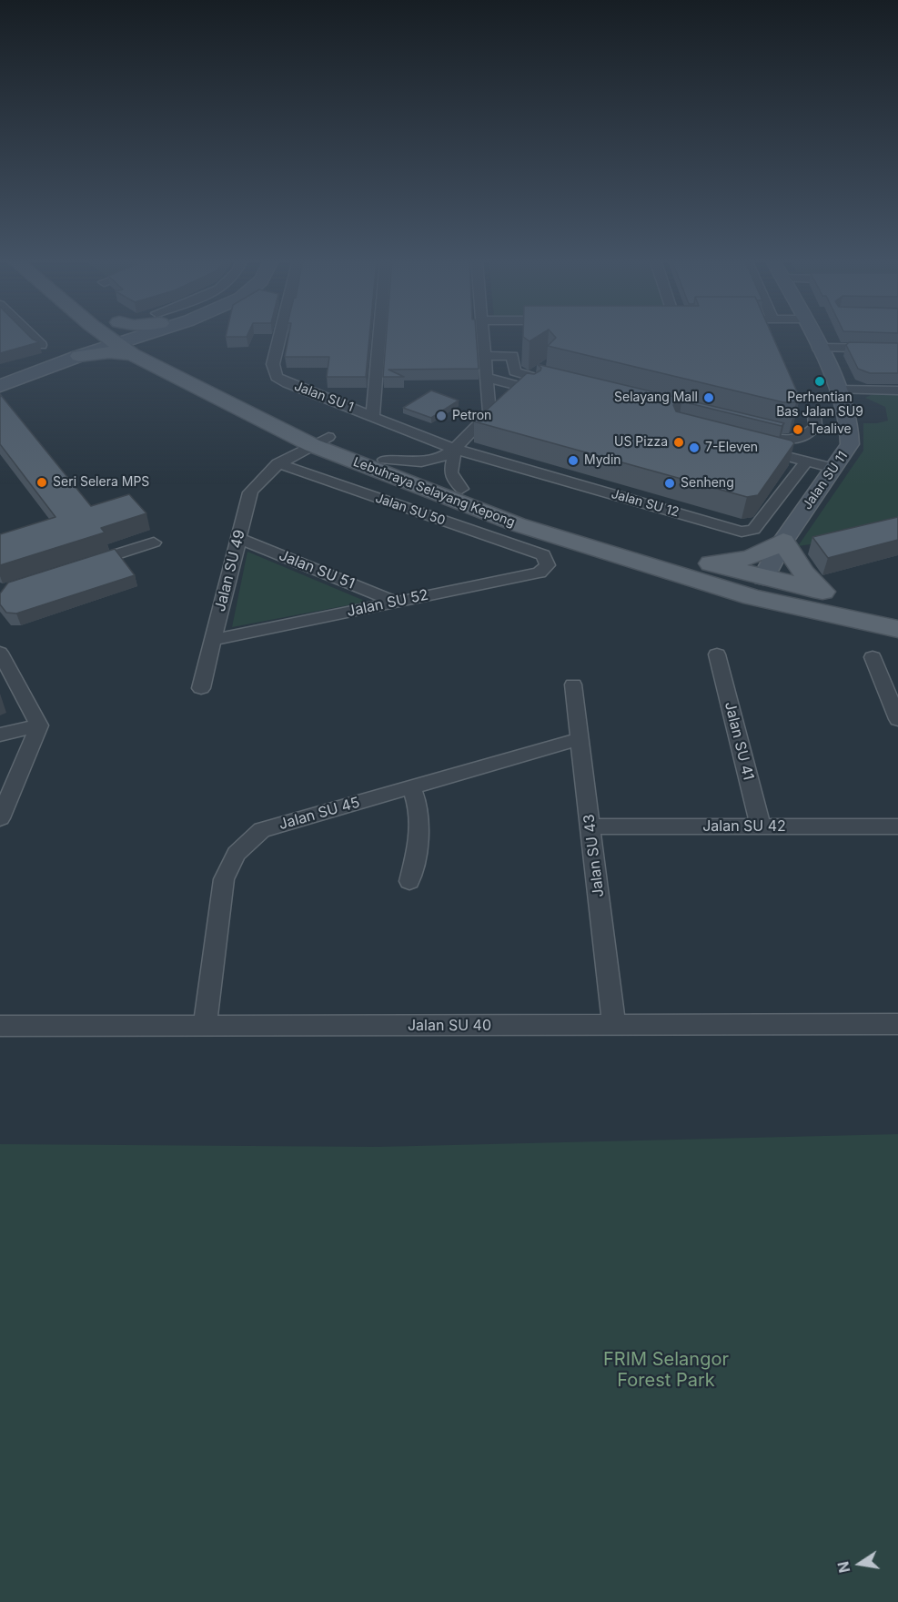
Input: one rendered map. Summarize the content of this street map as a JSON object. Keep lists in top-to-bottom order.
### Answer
{
  "streets": {
    "main road": ["Lebuhraya Selayang Kepong"],
    "street": [
      "Jalan SU 1",
      "Jalan SU 11",
      "Jalan SU 12",
      "Jalan SU 50",
      "Jalan SU 51",
      "Jalan SU 49",
      "Jalan SU 52",
      "Jalan SU 41",
      "Jalan SU 45",
      "Jalan SU 42",
      "Jalan SU 43",
      "Jalan SU 40"
    ]
  },
  "crossings": [
    ["Jalan SU 1", "Jalan SU 12"],
    ["Jalan SU 11", "Lebuhraya Selayang Kepong"],
    ["Lebuhraya Selayang Kepong", "Jalan SU 49"],
    ["Jalan SU 50", "Jalan SU 49"],
    ["Jalan SU 50", "Jalan SU 52"],
    ["Jalan SU 51", "Jalan SU 49"],
    ["Jalan SU 51", "Jalan SU 52"],
    ["Jalan SU 49", "Jalan SU 52"],
    ["Jalan SU 41", "Jalan SU 42"],
    ["Jalan SU 45", "Jalan SU 43"],
    ["Jalan SU 45", "Jalan SU 40"],
    ["Jalan SU 42", "Jalan SU 43"],
    ["Jalan SU 43", "Jalan SU 40"]
  ],
  "parks": ["FRIM Selangor Forest Park"],
  "places": [
    "Perhentian Bas Jalan SU9",
    "Selayang Mall",
    "Petron",
    "Tealive",
    "US Pizza",
    "7-Eleven",
    "Mydin",
    "Seri Selera MPS",
    "Senheng"
  ],
  "north": "left"
}
